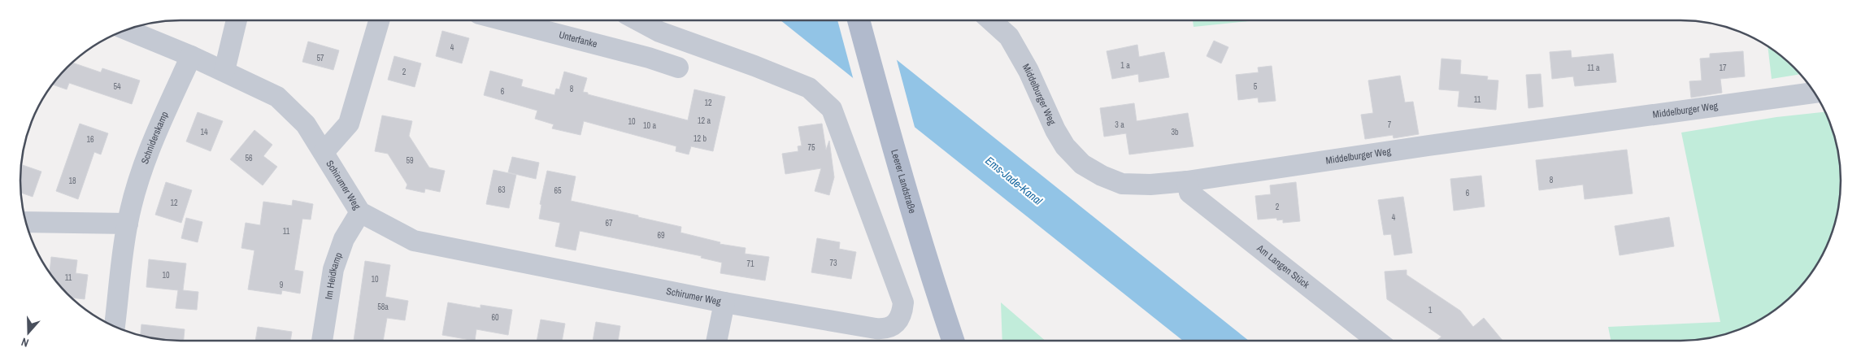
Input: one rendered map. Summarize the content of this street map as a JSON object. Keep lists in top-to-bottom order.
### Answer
{
  "streets": {
    "main road": ["Leerer Landstraße"],
    "street": [
      "Unterfanke",
      "Middelburger Weg",
      "Schniderskamp",
      "Schirumer Weg",
      "Am Langen Stück",
      "Im Heidkamp"
    ]
  },
  "crossings": [
    ["Middelburger Weg", "Am Langen Stück"],
    ["Schniderskamp", "Schirumer Weg"],
    ["Schirumer Weg", "Im Heidkamp"]
  ],
  "water": ["Ems-Jade-Kanal"],
  "house_numbers": [
    "4",
    "57",
    "1 a",
    "11 a",
    "17",
    "2",
    "54",
    "5",
    "8",
    "6",
    "11",
    "12",
    "12 a",
    "10",
    "3 a",
    "7",
    "10 a",
    "14",
    "3b",
    "12 b",
    "16",
    "75",
    "56",
    "59",
    "8",
    "18",
    "63",
    "65",
    "6",
    "12",
    "2",
    "4",
    "67",
    "11",
    "69",
    "73",
    "71",
    "10",
    "11",
    "10",
    "9",
    "58a",
    "1",
    "60"
  ],
  "north": "bottom"
}
